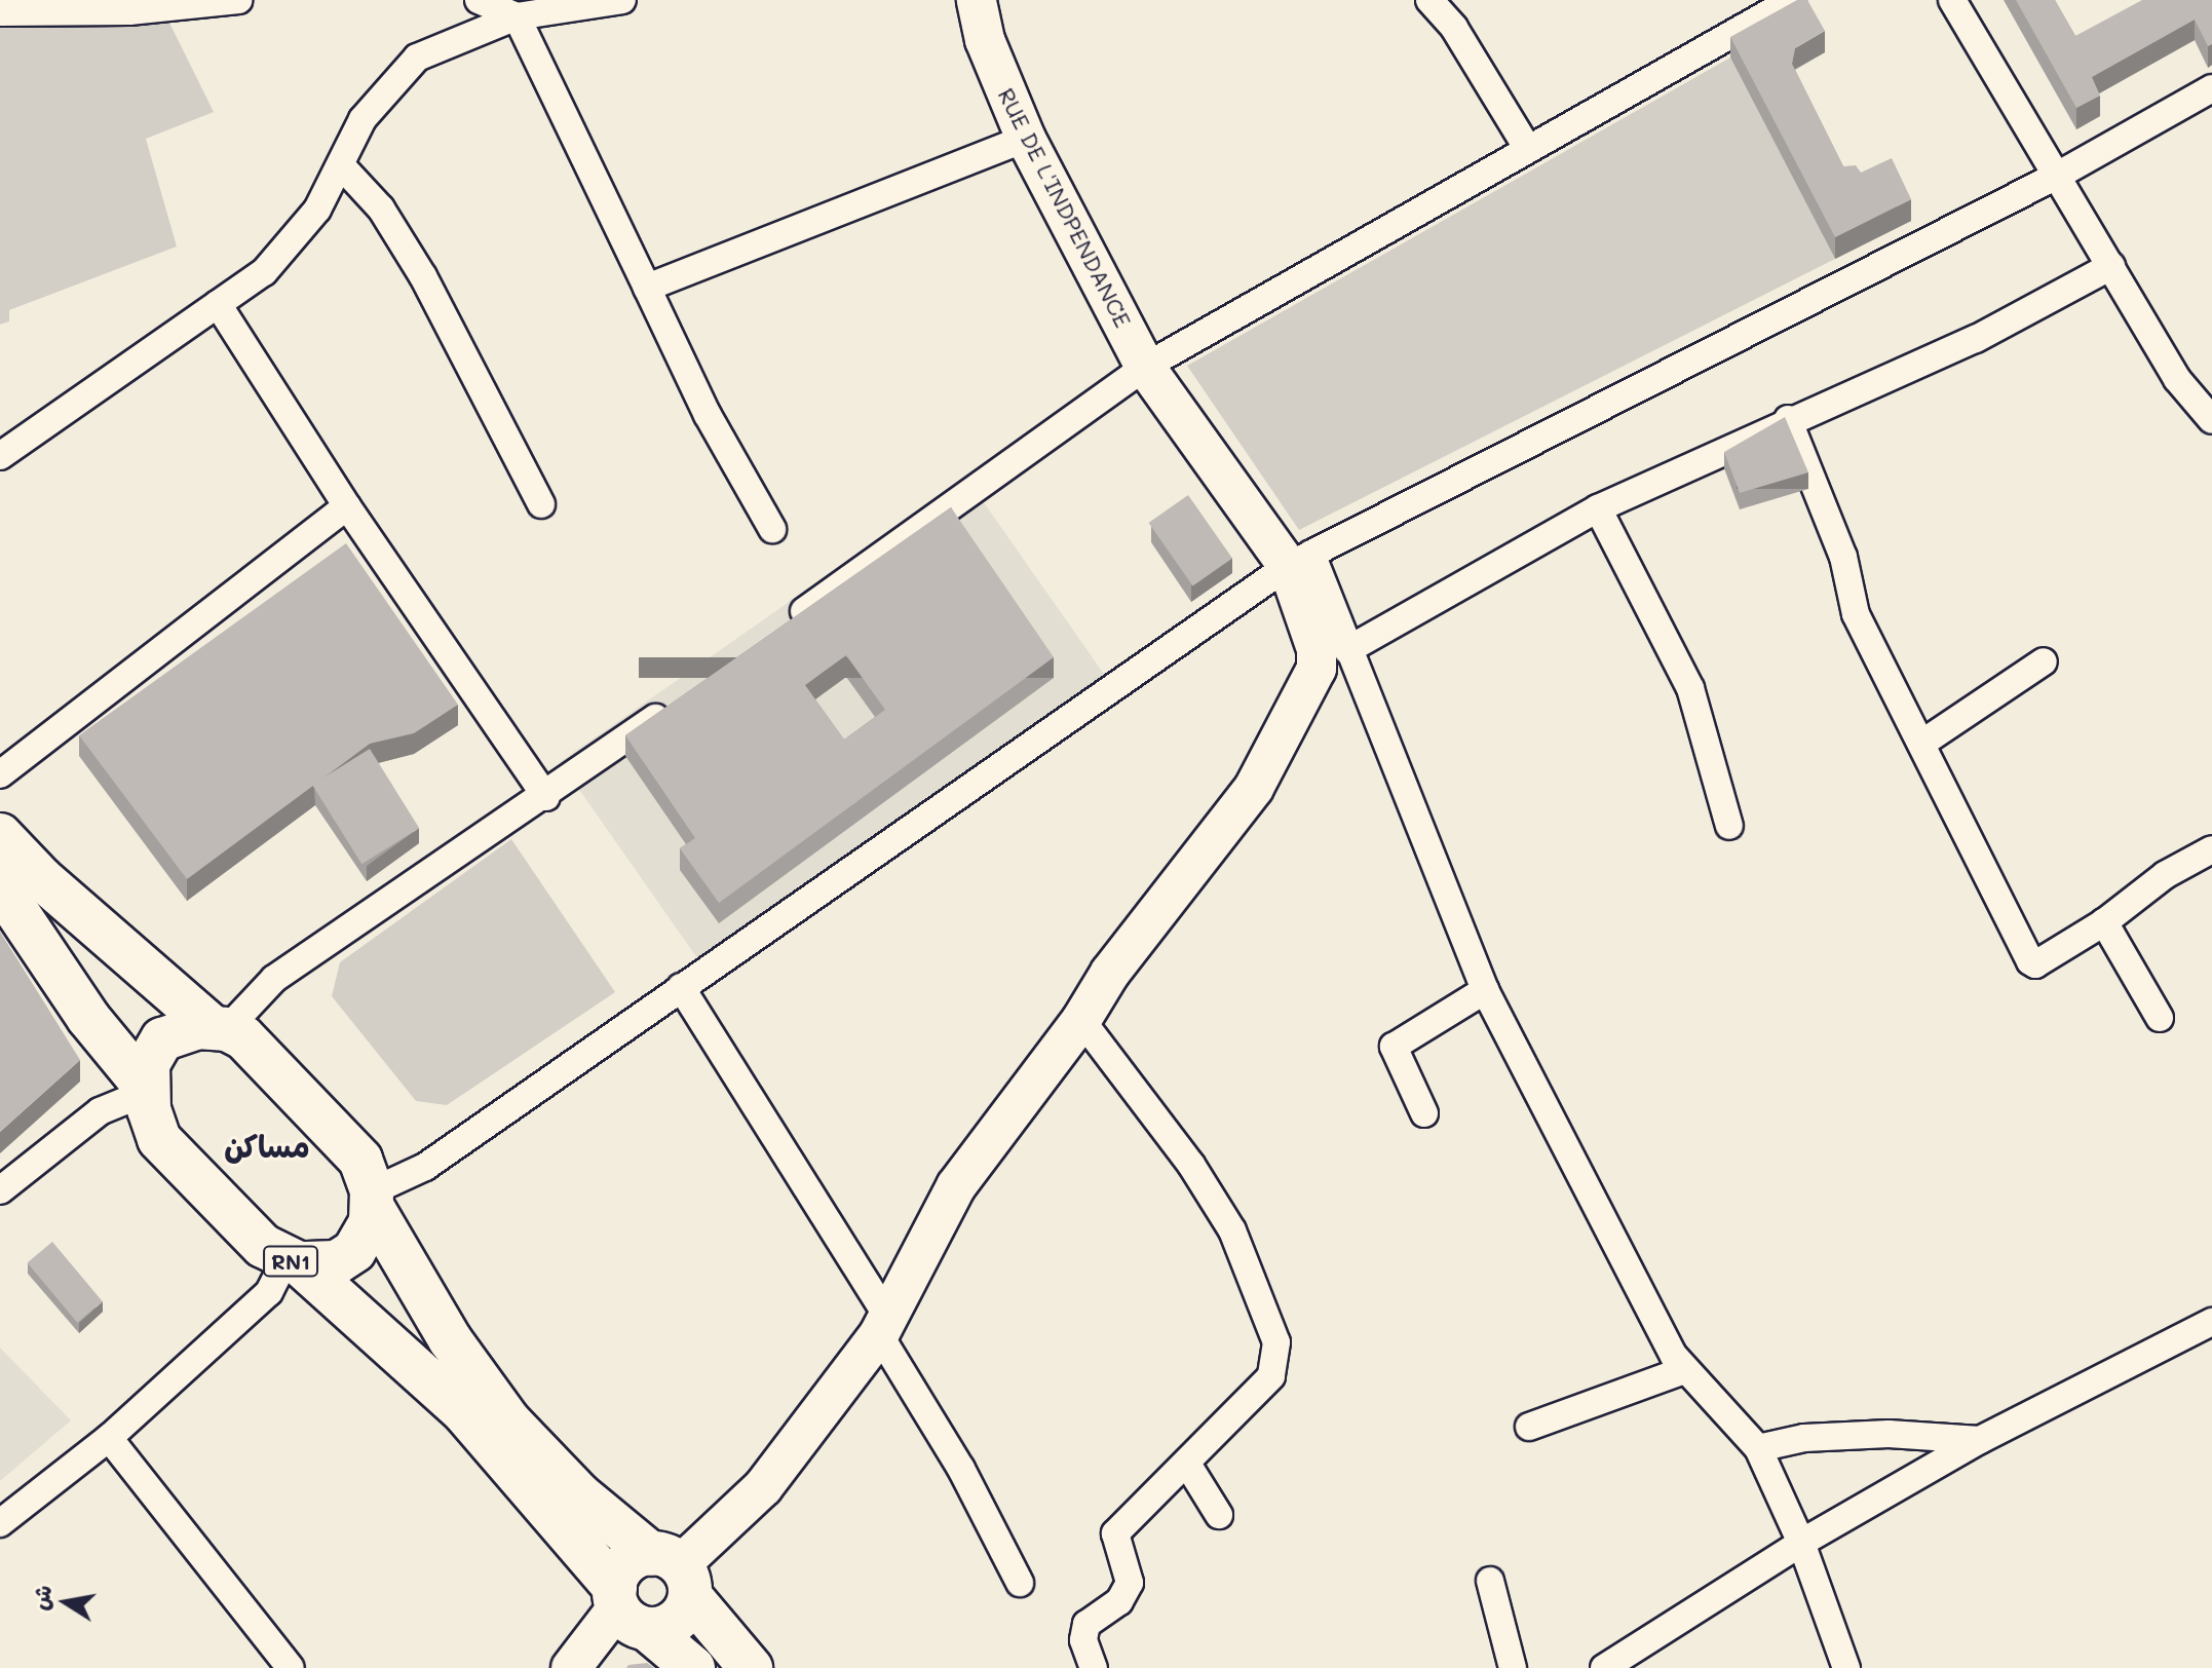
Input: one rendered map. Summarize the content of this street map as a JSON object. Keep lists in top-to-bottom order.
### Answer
{
  "streets": {
    "main road": ["RN1"],
    "street": ["RUE DE L'INDPENDANCE"]
  },
  "districts": ["مساكن"],
  "north": "left"
}
